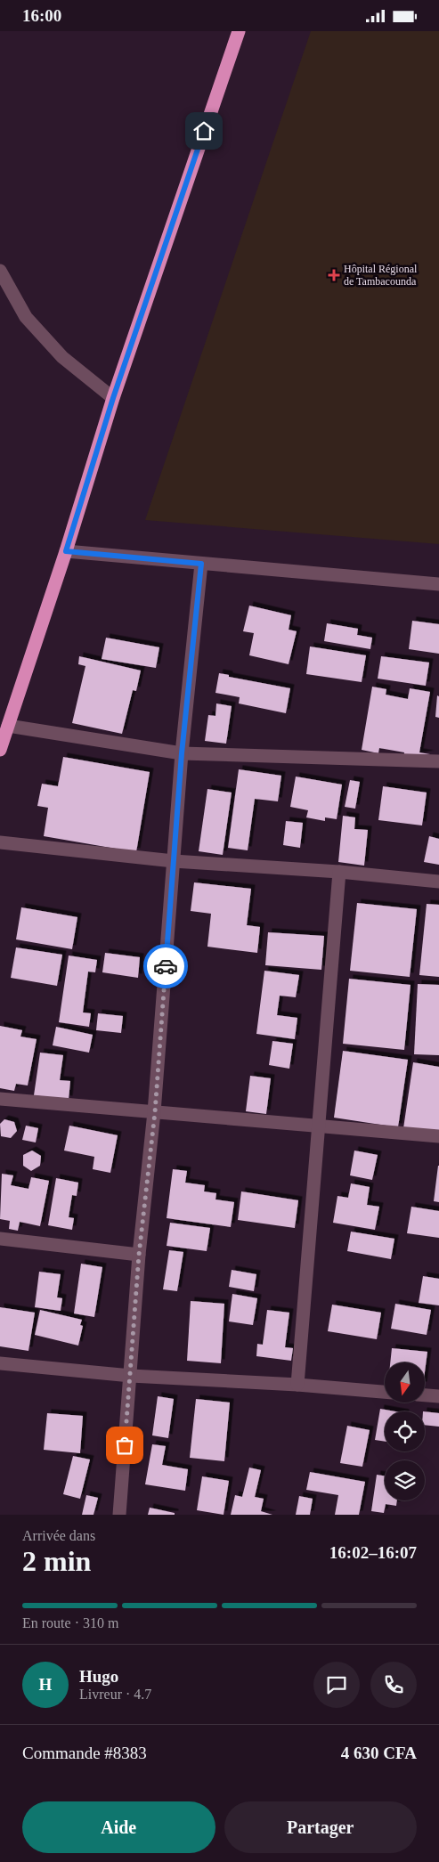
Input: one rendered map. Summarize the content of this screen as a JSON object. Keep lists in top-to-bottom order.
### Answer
{
  "places": {
    "health": ["Hôpital Régional de Tambacounda"]
  },
  "north": "bottom",
  "page": {
    "status": "16:00",
    "heading": ["2 min", "Arrivée dans", "16:02–16:07"],
    "panel": [
      "Hugo",
      "Livreur · 4.7",
      "Commande #8383",
      "4 630 CFA"
    ],
    "bar": "En route · 310 m",
    "round": "H",
    "buttons": ["Aide", "Partager"]
  }
}
